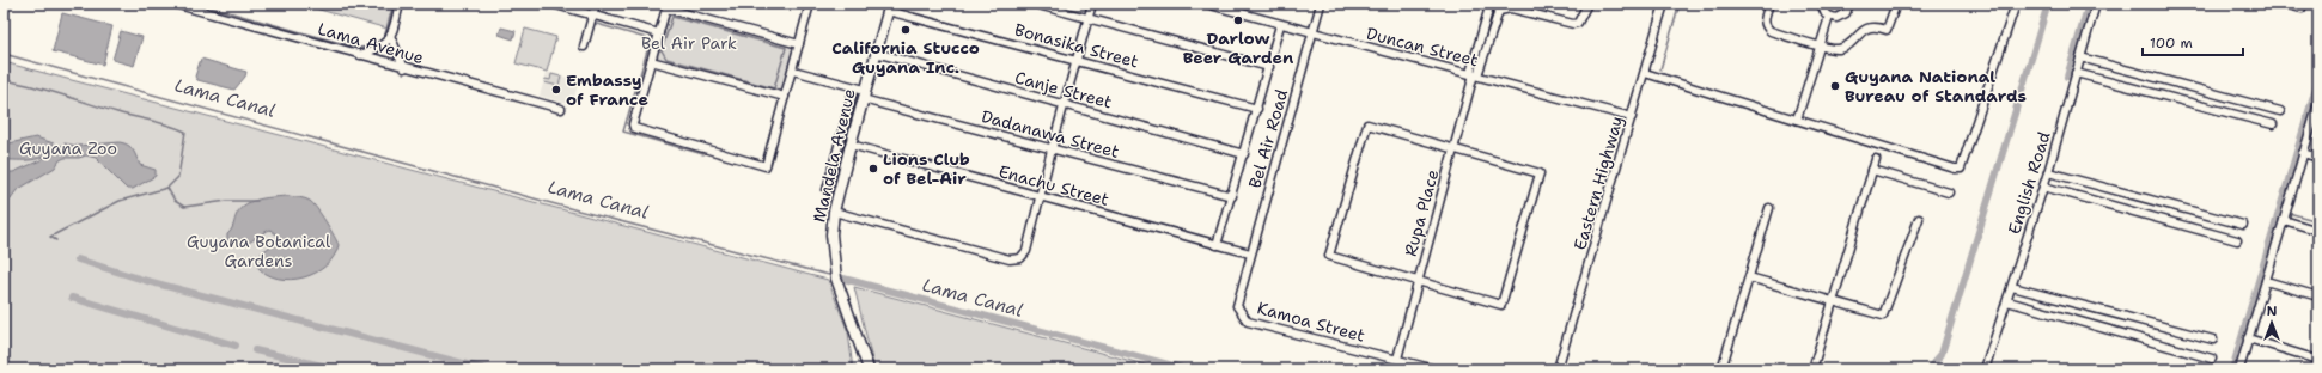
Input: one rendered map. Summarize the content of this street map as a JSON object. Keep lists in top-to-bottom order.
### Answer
{
  "streets": {
    "main road": ["Mandela Avenue"],
    "street": [
      "Lama Avenue",
      "Bonasika Street",
      "Duncan Street",
      "Canje Street",
      "Dadanawa Street",
      "Bel Air Road",
      "Eastern Highway",
      "English Road",
      "Enachu Street",
      "Rupa Place",
      "Kamoa Street"
    ]
  },
  "crossings": [
    ["Bonasika Street", "Mandela Avenue"],
    ["Duncan Street", "Bel Air Road"],
    ["Duncan Street", "Eastern Highway"],
    ["Duncan Street", "Rupa Place"],
    ["Canje Street", "Mandela Avenue"],
    ["Dadanawa Street", "Mandela Avenue"],
    ["Bel Air Road", "Enachu Street"],
    ["Bel Air Road", "Kamoa Street"],
    ["Mandela Avenue", "Enachu Street"],
    ["Enachu Street", "Kamoa Street"],
    ["Rupa Place", "Kamoa Street"]
  ],
  "water": ["Lama Canal"],
  "parks": ["Bel Air Park", "Guyana Zoo", "Guyana Botanical Gardens"],
  "places": [
    "Darlow Beer Garden",
    "California Stucco Guyana Inc.",
    "Guyana National Bureau of Standards",
    "Embassy of France",
    "Lions Club of Bel-Air"
  ],
  "scale_bar": "100 m",
  "north": "top"
}
